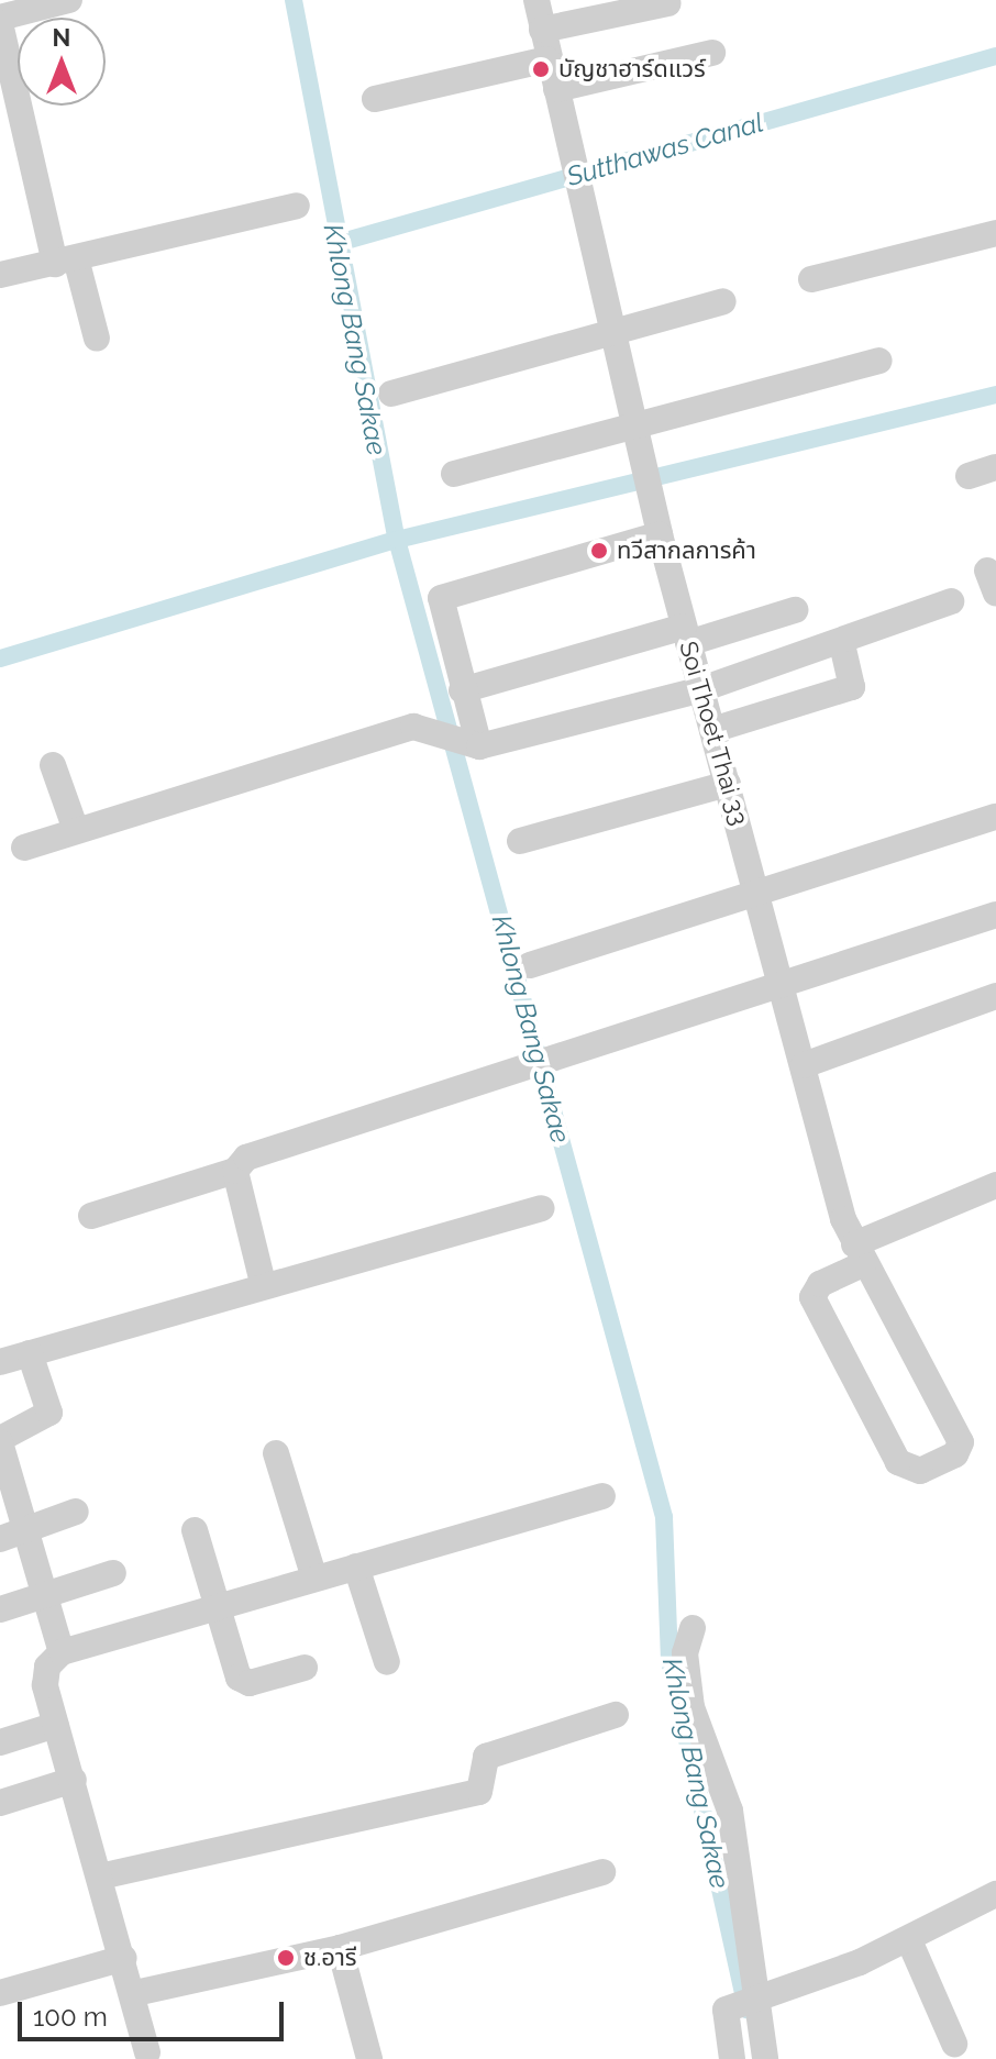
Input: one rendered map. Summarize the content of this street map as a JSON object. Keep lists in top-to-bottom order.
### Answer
{
  "streets": {
    "street": ["Soi Thoet Thai 33"]
  },
  "water": ["Sutthawas Canal", "Khlong Bang Sakae"],
  "places": ["บัญชาฮาร์ดแวร์", "ทวีสากลการค้า", "ช.อารี"],
  "scale_bar": "100 m",
  "north": "top"
}
